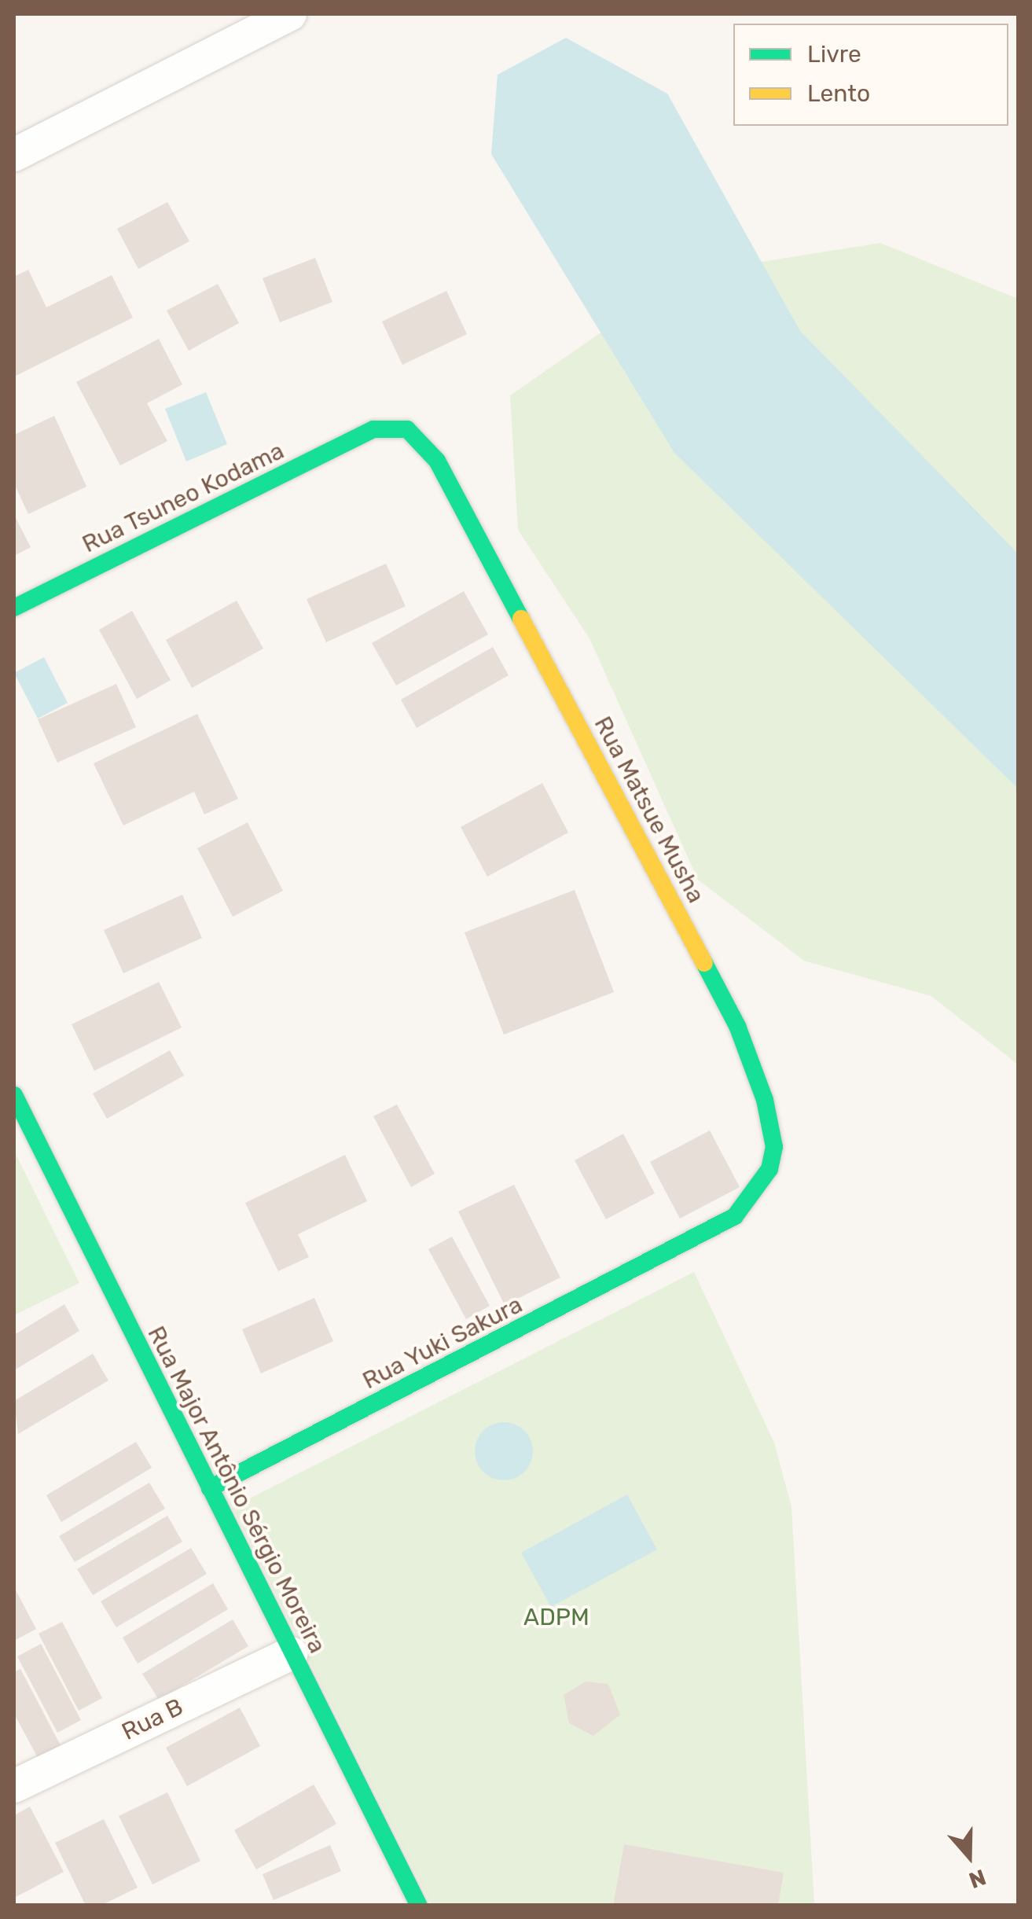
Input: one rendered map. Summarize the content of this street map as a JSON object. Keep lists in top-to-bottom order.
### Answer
{
  "streets": {
    "street": [
      "Rua Tsuneo Kodama",
      "Rua Matsue Musha",
      "Rua Yuki Sakura",
      "Rua Major Antônio Sérgio Moreira",
      "Rua B"
    ]
  },
  "crossings": [
    ["Rua Tsuneo Kodama", "Rua Matsue Musha"],
    ["Rua Matsue Musha", "Rua Yuki Sakura"],
    ["Rua Yuki Sakura", "Rua Major Antônio Sérgio Moreira"],
    ["Rua Major Antônio Sérgio Moreira", "Rua B"]
  ],
  "parks": ["ADPM"],
  "legend": ["Livre", "Lento"],
  "north": "bottom"
}
